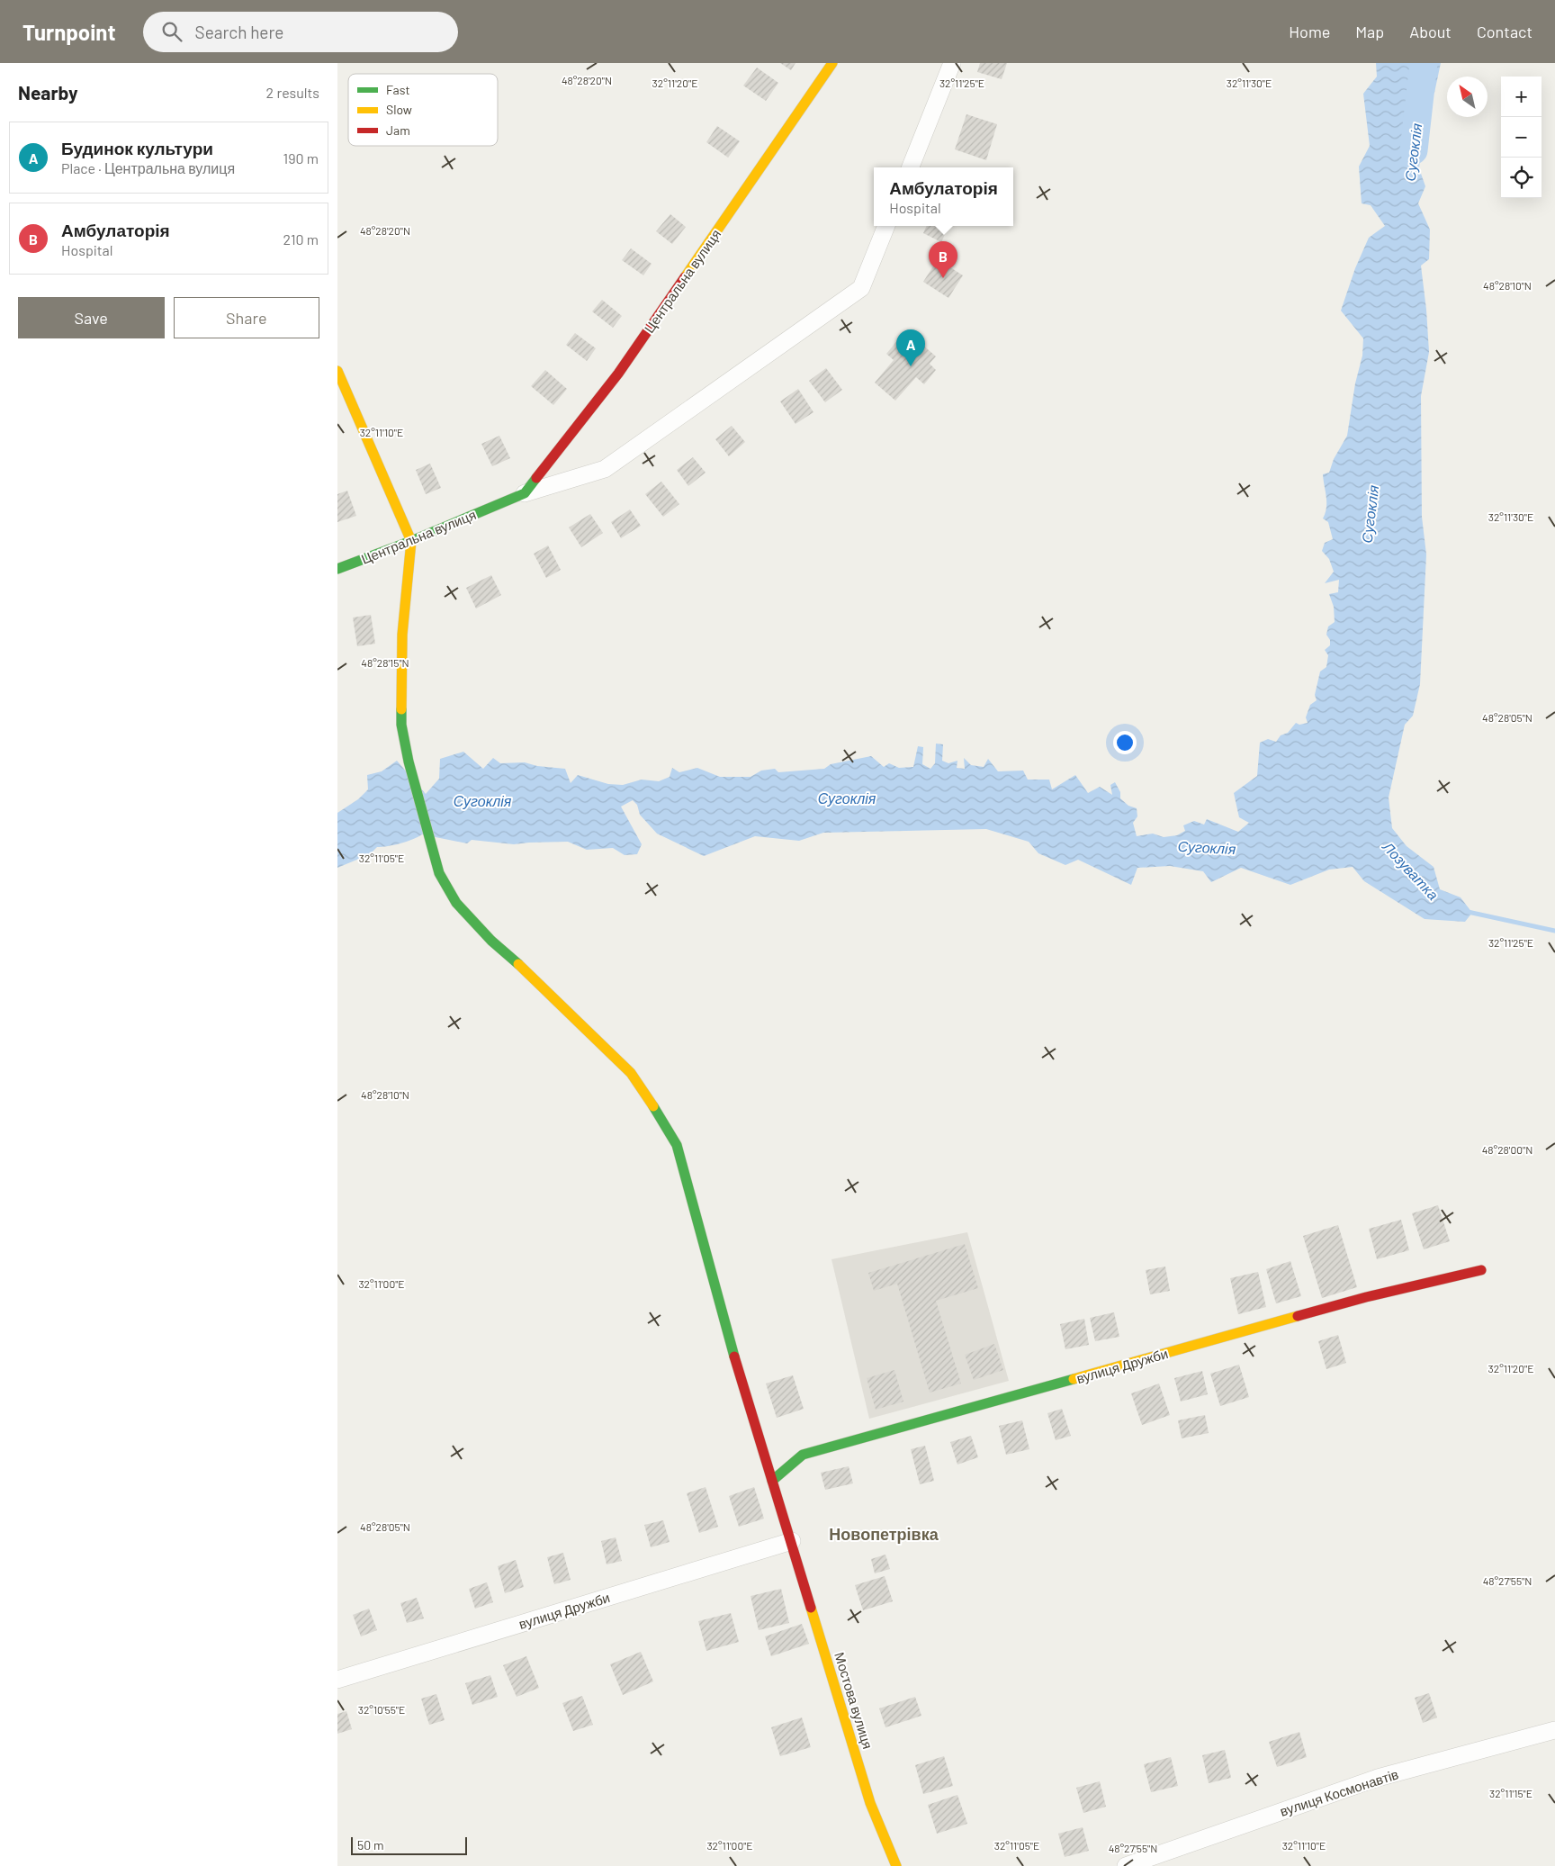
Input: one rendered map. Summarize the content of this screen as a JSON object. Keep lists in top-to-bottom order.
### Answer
{
  "streets": {
    "street": [
      "Центральна вулиця",
      "вулиця Дружби",
      "Мостова вулиця",
      "вулиця Космонавтів"
    ]
  },
  "crossings": [
    ["Центральна вулиця", "Мостова вулиця"],
    ["вулиця Дружби", "Мостова вулиця"]
  ],
  "districts": ["Новопетрівка"],
  "water": ["Сугоклія", "Лозуватка"],
  "legend": ["Fast", "Slow", "Jam"],
  "scale_bar": "50 m",
  "north": "top left",
  "page": {
    "header": "Turnpoint",
    "search": "Search here",
    "nav": [
      "Home",
      "Map",
      "About",
      "Contact"
    ],
    "heading": ["Nearby", "2 results"],
    "map_buttons": ["+", "−"],
    "list": [
      {
        "mark": "A",
        "name": "Будинок культури",
        "note": "Place · Центральна вулиця",
        "value": "190 m"
      },
      {
        "mark": "B",
        "name": "Амбулаторія",
        "note": "Hospital",
        "value": "210 m"
      }
    ],
    "popup": ["Амбулаторія", "Hospital"],
    "pins": ["B", "A"],
    "buttons": ["Save", "Share"],
    "scale": "50 m"
  },
  "coordinates": [
    "48°28'20\"N",
    "32°11'20\"E",
    "32°11'25\"E",
    "32°11'30\"E",
    "48°28'10\"N",
    "32°11'10\"E",
    "48°28'15\"N",
    "48°28'05\"N",
    "32°11'05\"E",
    "48°28'00\"N",
    "32°11'00\"E",
    "48°27'55\"N",
    "32°10'55\"E",
    "32°11'15\"E"
  ]
}
